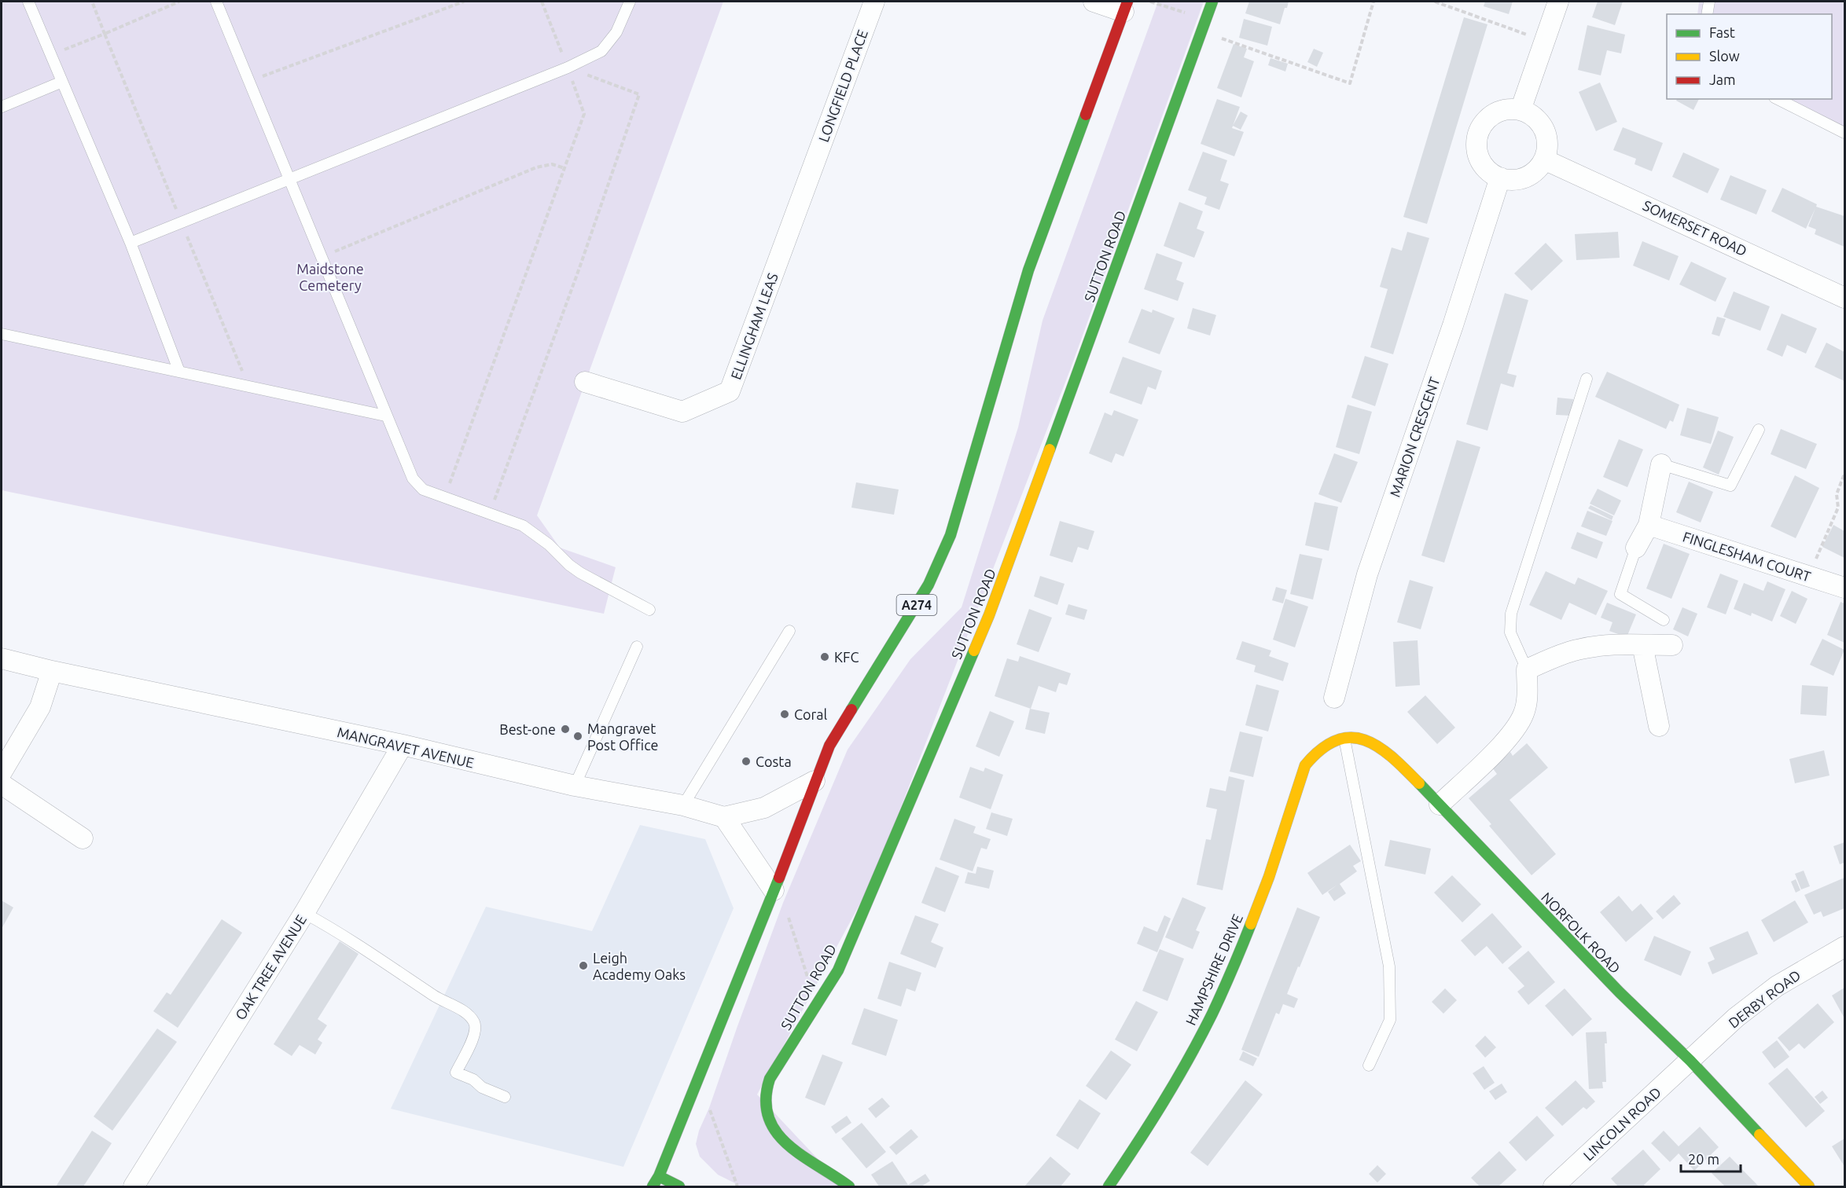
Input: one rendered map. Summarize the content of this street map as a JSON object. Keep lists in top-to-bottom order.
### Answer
{
  "streets": {
    "street": [
      "LONGFIELD PLACE",
      "SOMERSET ROAD",
      "SUTTON ROAD",
      "ELLINGHAM LEAS",
      "MARION CRESCENT",
      "FINGLESHAM COURT",
      "A274",
      "MANGRAVET AVENUE",
      "NORFOLK ROAD",
      "OAK TREE AVENUE",
      "HAMPSHIRE DRIVE",
      "DERBY ROAD",
      "LINCOLN ROAD"
    ]
  },
  "crossings": [
    ["LONGFIELD PLACE", "ELLINGHAM LEAS"],
    ["SOMERSET ROAD", "MARION CRESCENT"],
    ["MANGRAVET AVENUE", "OAK TREE AVENUE"],
    ["NORFOLK ROAD", "HAMPSHIRE DRIVE"],
    ["NORFOLK ROAD", "DERBY ROAD"],
    ["NORFOLK ROAD", "LINCOLN ROAD"],
    ["DERBY ROAD", "LINCOLN ROAD"]
  ],
  "parks": ["Maidstone Cemetery"],
  "places": [
    "KFC",
    "Coral",
    "Best-one",
    "Mangravet Post Office",
    "Costa",
    "Leigh Academy Oaks"
  ],
  "legend": ["Fast", "Slow", "Jam"],
  "scale_bar": "20 m"
}
